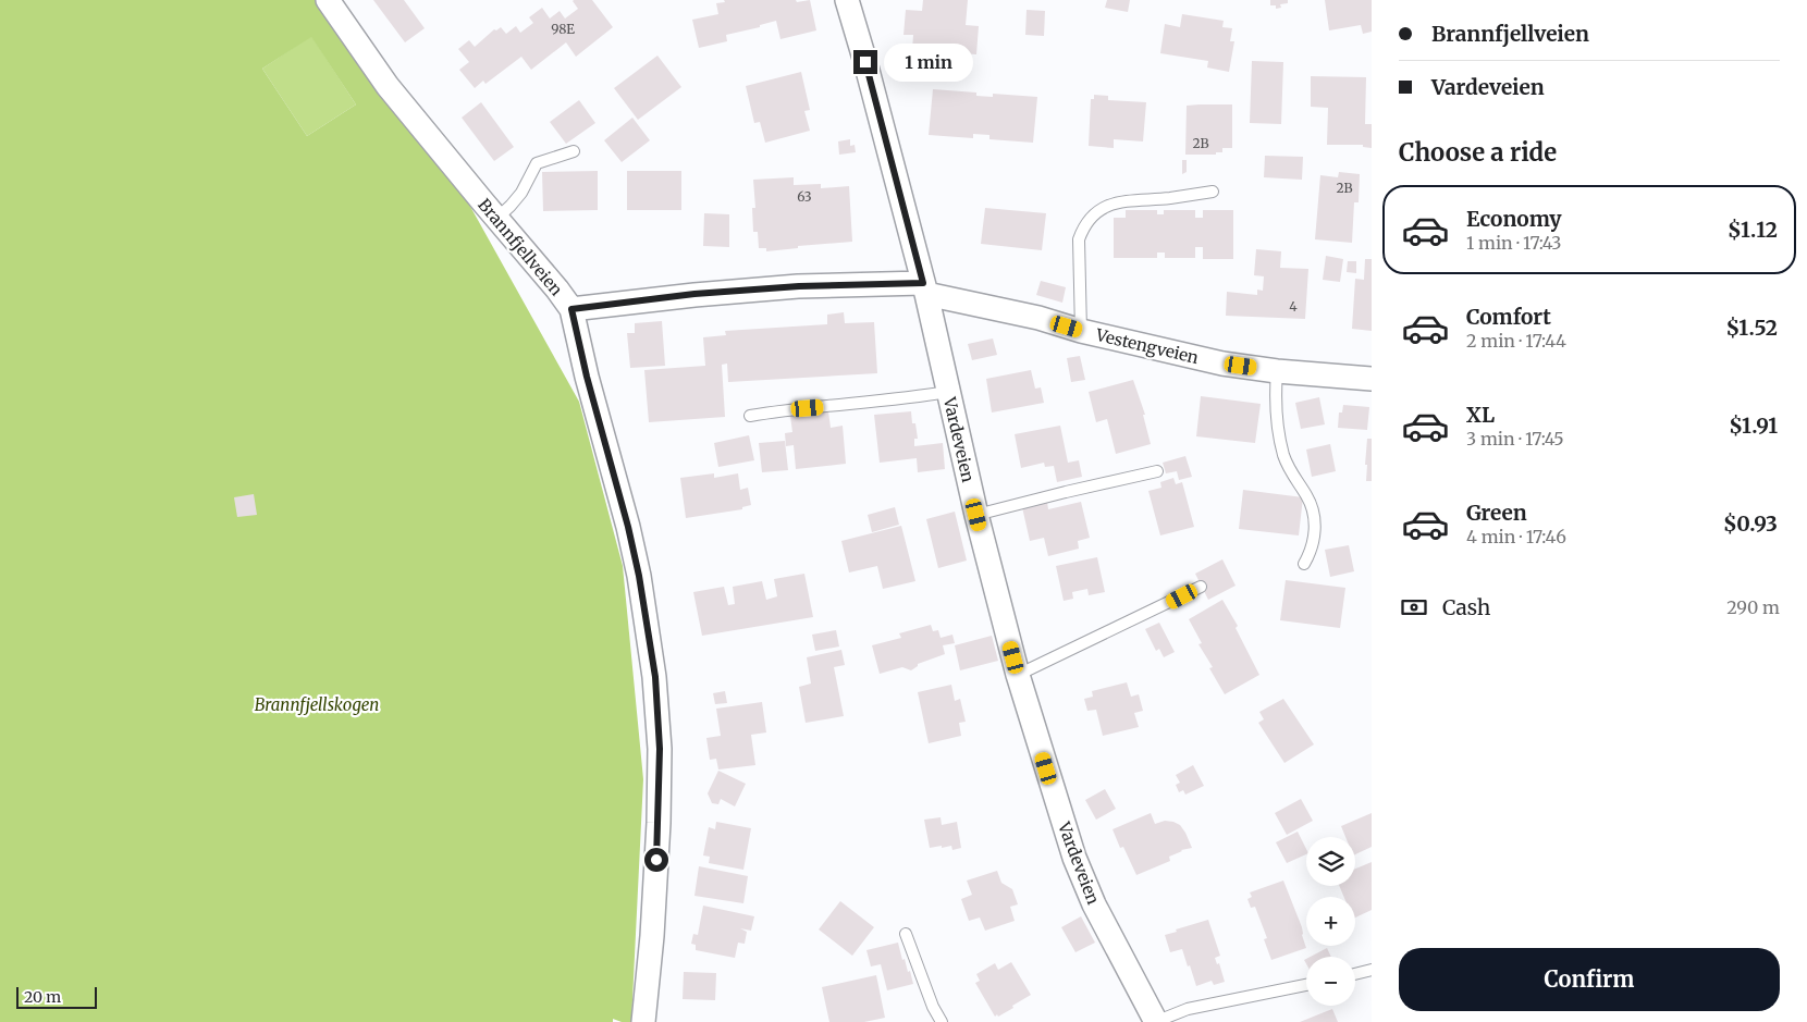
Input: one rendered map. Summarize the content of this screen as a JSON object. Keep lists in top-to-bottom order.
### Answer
{
  "streets": {
    "street": ["Brannfjellveien", "Vestengveien", "Vardeveien"]
  },
  "crossings": [
    ["Brannfjellveien", "Vestengveien"],
    ["Vestengveien", "Vardeveien"]
  ],
  "parks": ["Brannfjellskogen"],
  "house_numbers": [
    "98E",
    "2B",
    "2B",
    "63",
    "4"
  ],
  "scale_bar": "20 m",
  "page": {
    "banner": ["Brannfjellveien", "Vardeveien"],
    "bubble": "1 min",
    "heading": "Choose a ride",
    "list": [
      {
        "name": "Economy",
        "note": "1 min · 17:43",
        "value": "$1.12"
      },
      {
        "name": "Comfort",
        "note": "2 min · 17:44",
        "value": "$1.52"
      },
      {
        "name": "XL",
        "note": "3 min · 17:45",
        "value": "$1.91"
      },
      {
        "name": "Green",
        "note": "4 min · 17:46",
        "value": "$0.93"
      }
    ],
    "pay": ["Cash", "290 m"],
    "map_buttons": ["+", "−"],
    "buttons": "Confirm",
    "scale": "20 m"
  }
}
